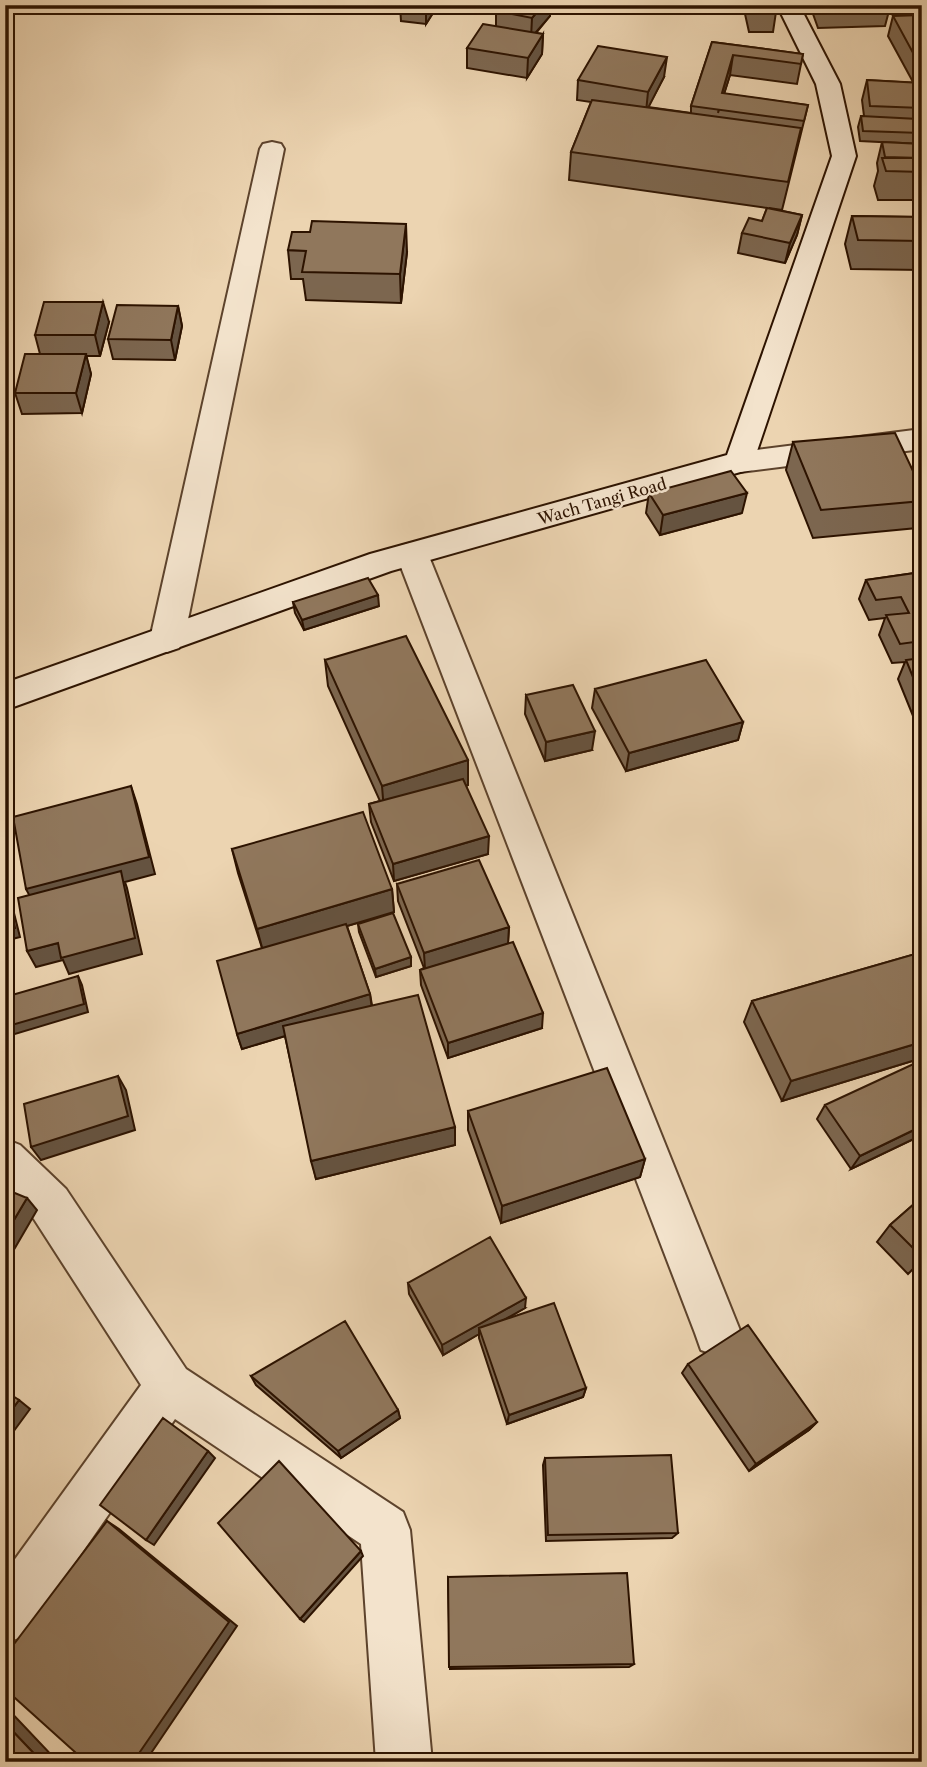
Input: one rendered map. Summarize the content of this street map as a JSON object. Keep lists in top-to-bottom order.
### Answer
{
  "streets": {
    "street": ["Wach Tangi Road"]
  }
}
